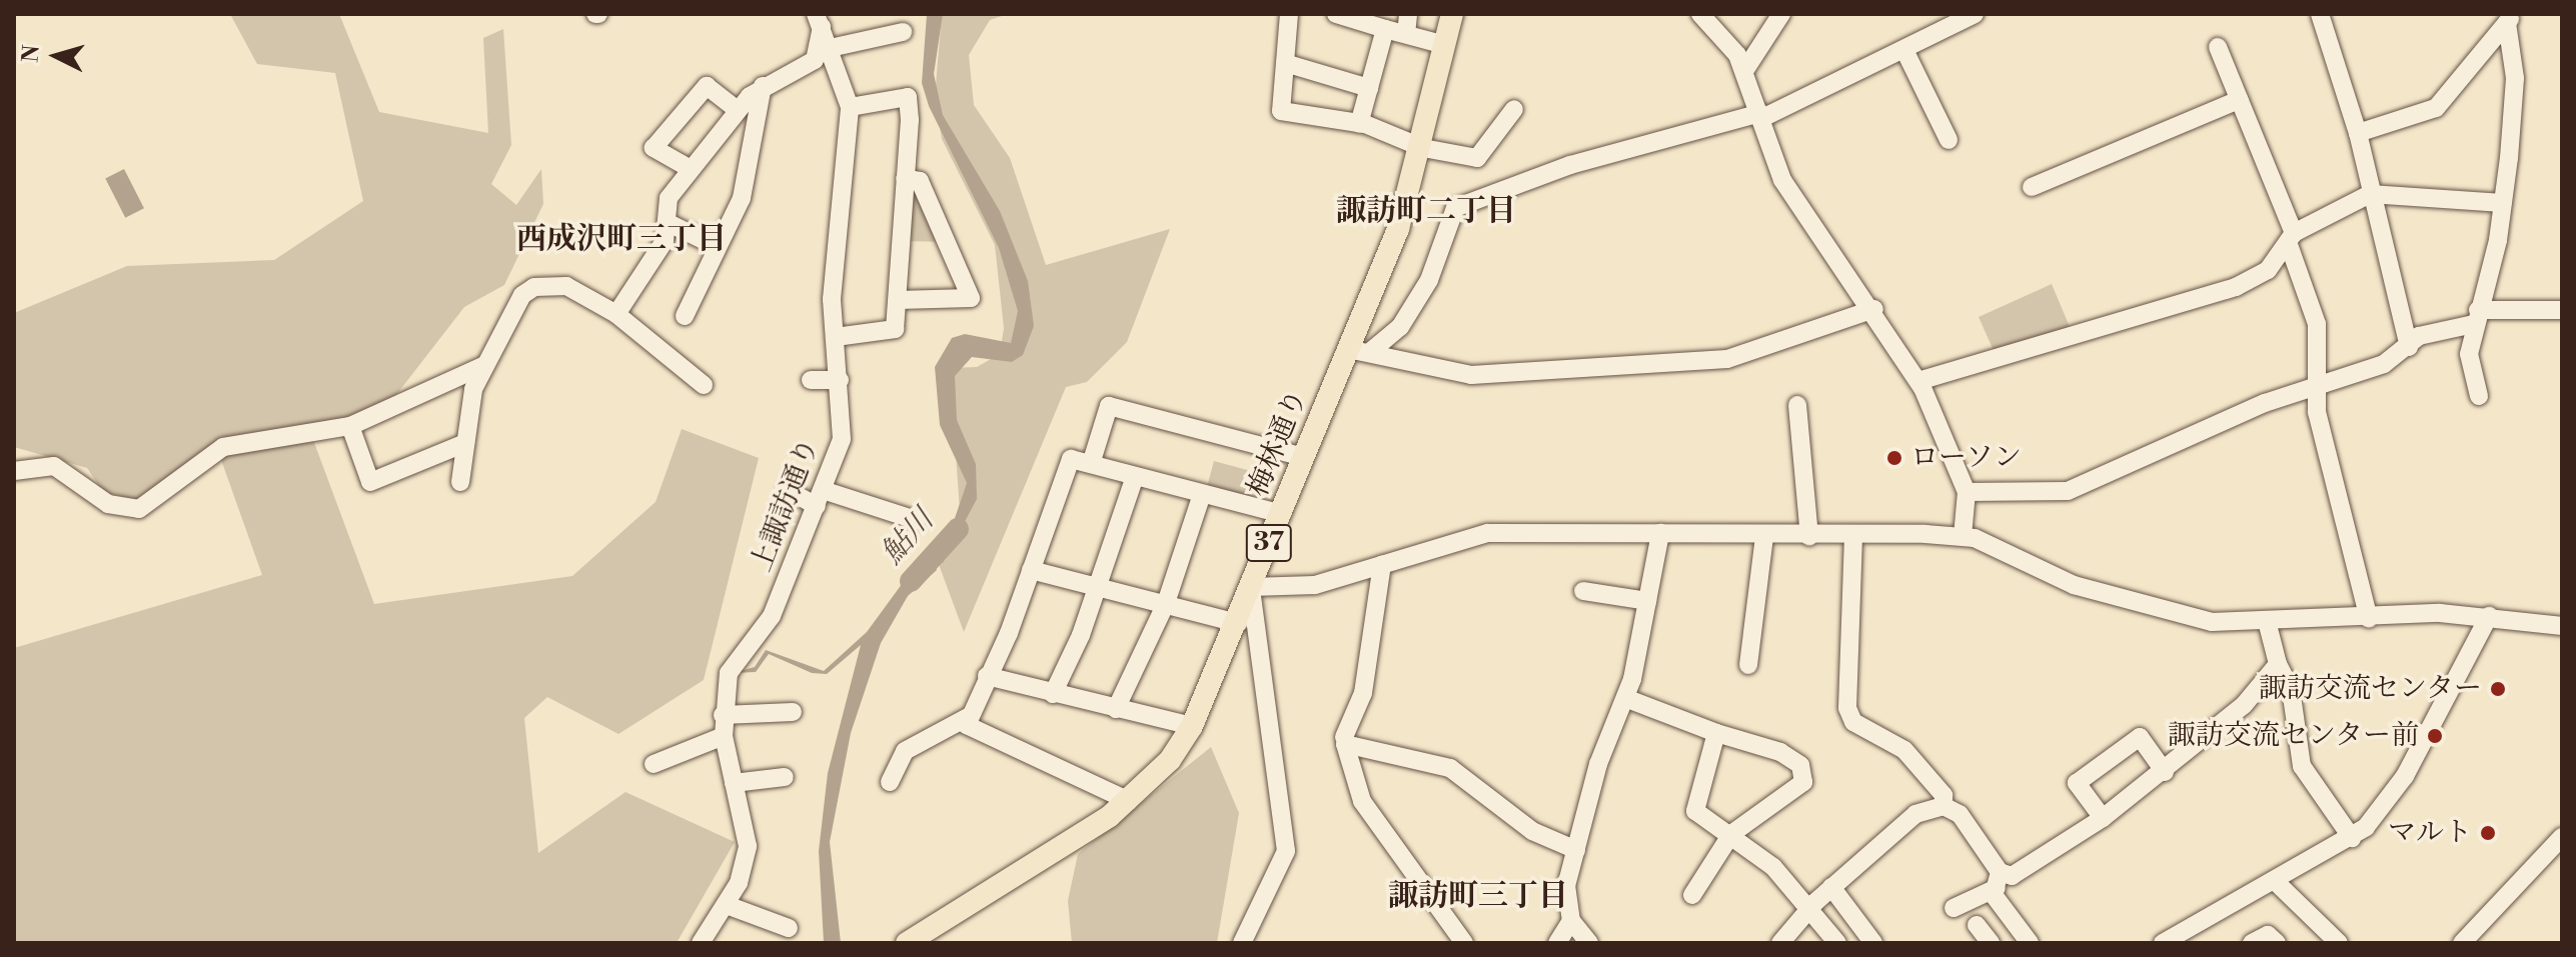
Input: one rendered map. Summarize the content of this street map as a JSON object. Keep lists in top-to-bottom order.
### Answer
{
  "streets": {
    "main road": ["梅林通り", "37"],
    "street": ["上諏訪通り"]
  },
  "districts": ["諏訪町二丁目", "西成沢町三丁目", "諏訪町三丁目"],
  "water": ["鮎川"],
  "places": [
    "ローソン",
    "諏訪交流センター",
    "諏訪交流センター前",
    "マルト"
  ],
  "north": "left"
}
